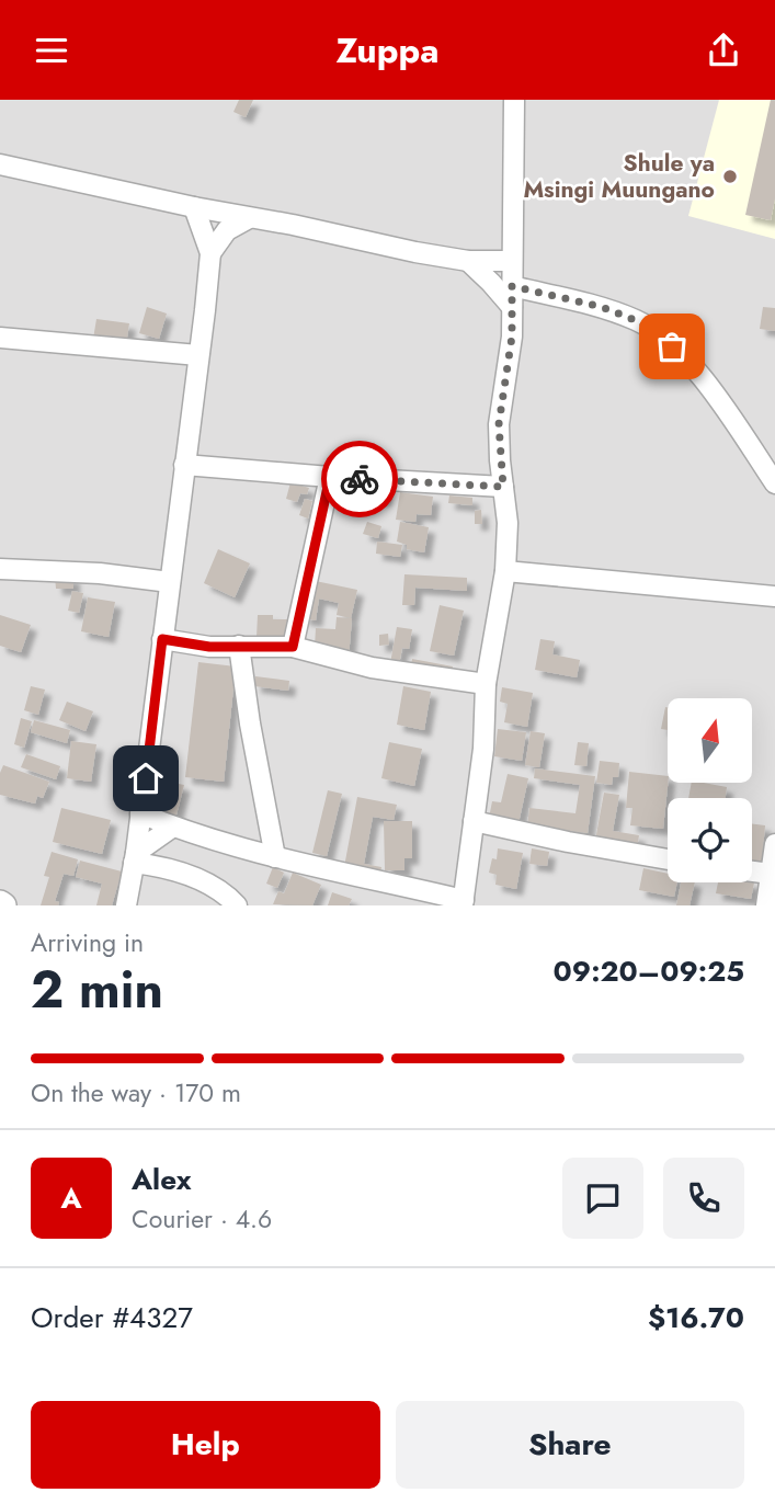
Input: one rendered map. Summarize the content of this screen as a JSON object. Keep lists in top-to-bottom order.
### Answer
{
  "places": ["Shule ya Msingi Muungano"],
  "north": "top",
  "page": {
    "header": "Zuppa",
    "heading": ["2 min", "Arriving in", "09:20–09:25"],
    "panel": [
      "Alex",
      "Courier · 4.6",
      "Order #4327",
      "$16.70"
    ],
    "bar": "On the way · 170 m",
    "round": "A",
    "buttons": ["Help", "Share"]
  }
}
